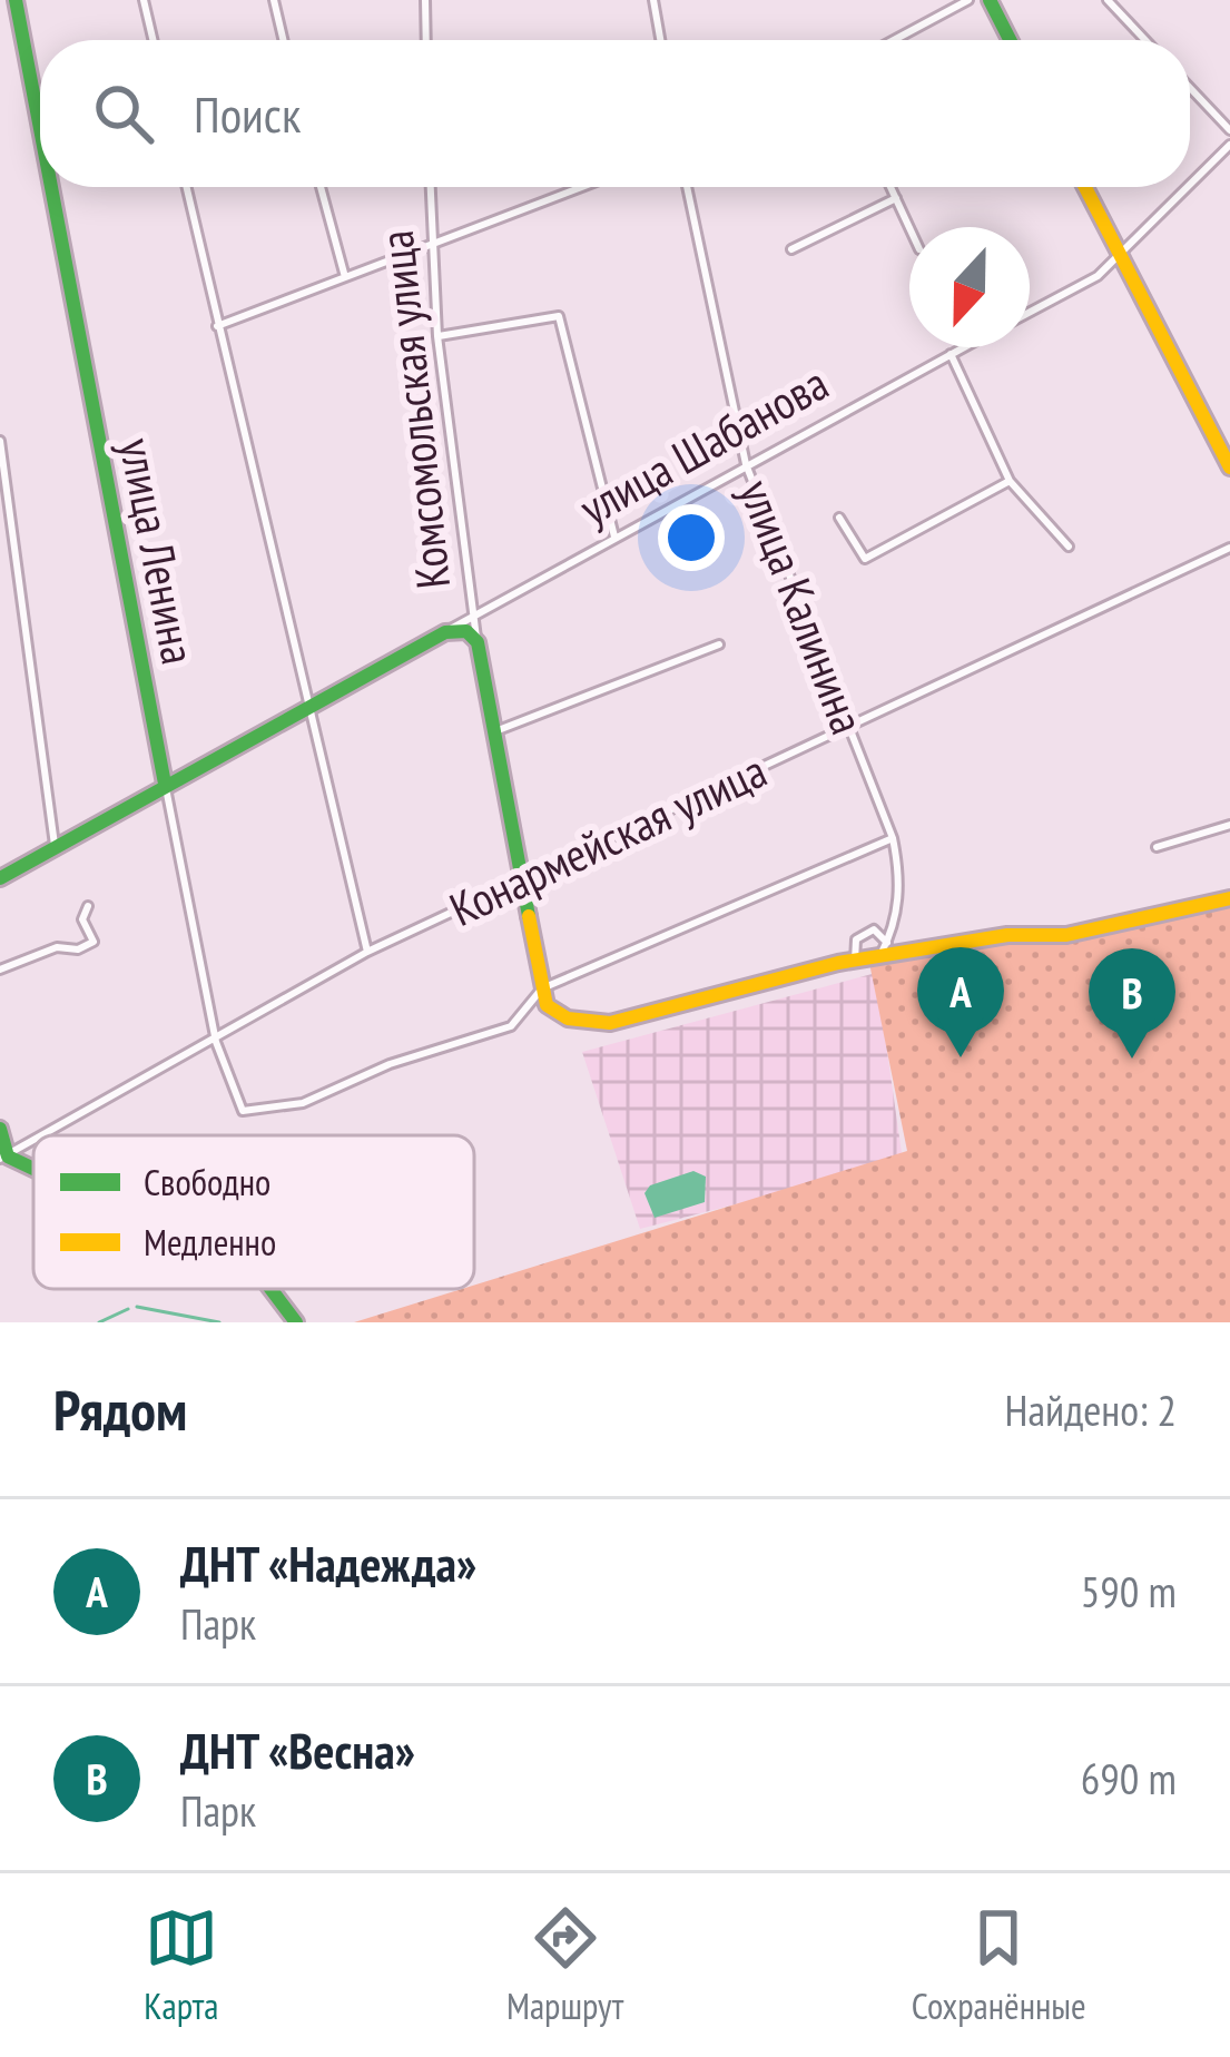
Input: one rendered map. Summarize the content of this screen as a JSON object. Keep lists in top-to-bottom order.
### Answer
{
  "streets": {
    "street": [
      "Комсомольская улица",
      "улица Шабанова",
      "улица Ленина",
      "улица Калинина",
      "Конармейская улица"
    ]
  },
  "crossings": [
    ["Комсомольская улица", "улица Шабанова"],
    ["Комсомольская улица", "улица Ленина"],
    ["Комсомольская улица", "Конармейская улица"],
    ["улица Шабанова", "улица Ленина"],
    ["улица Шабанова", "улица Калинина"],
    ["улица Ленина", "Конармейская улица"],
    ["улица Калинина", "Конармейская улица"]
  ],
  "legend": ["Свободно", "Медленно"],
  "north": "bottom",
  "page": {
    "search": "Поиск",
    "pins": ["A", "B"],
    "heading": ["Рядом", "Найдено: 2"],
    "list": [
      {
        "mark": "A",
        "name": "ДНТ «Надежда»",
        "note": "Парк",
        "value": "590 m"
      },
      {
        "mark": "B",
        "name": "ДНТ «Весна»",
        "note": "Парк",
        "value": "690 m"
      }
    ],
    "nav": ["Карта", "Маршрут", "Сохранённые"]
  }
}
